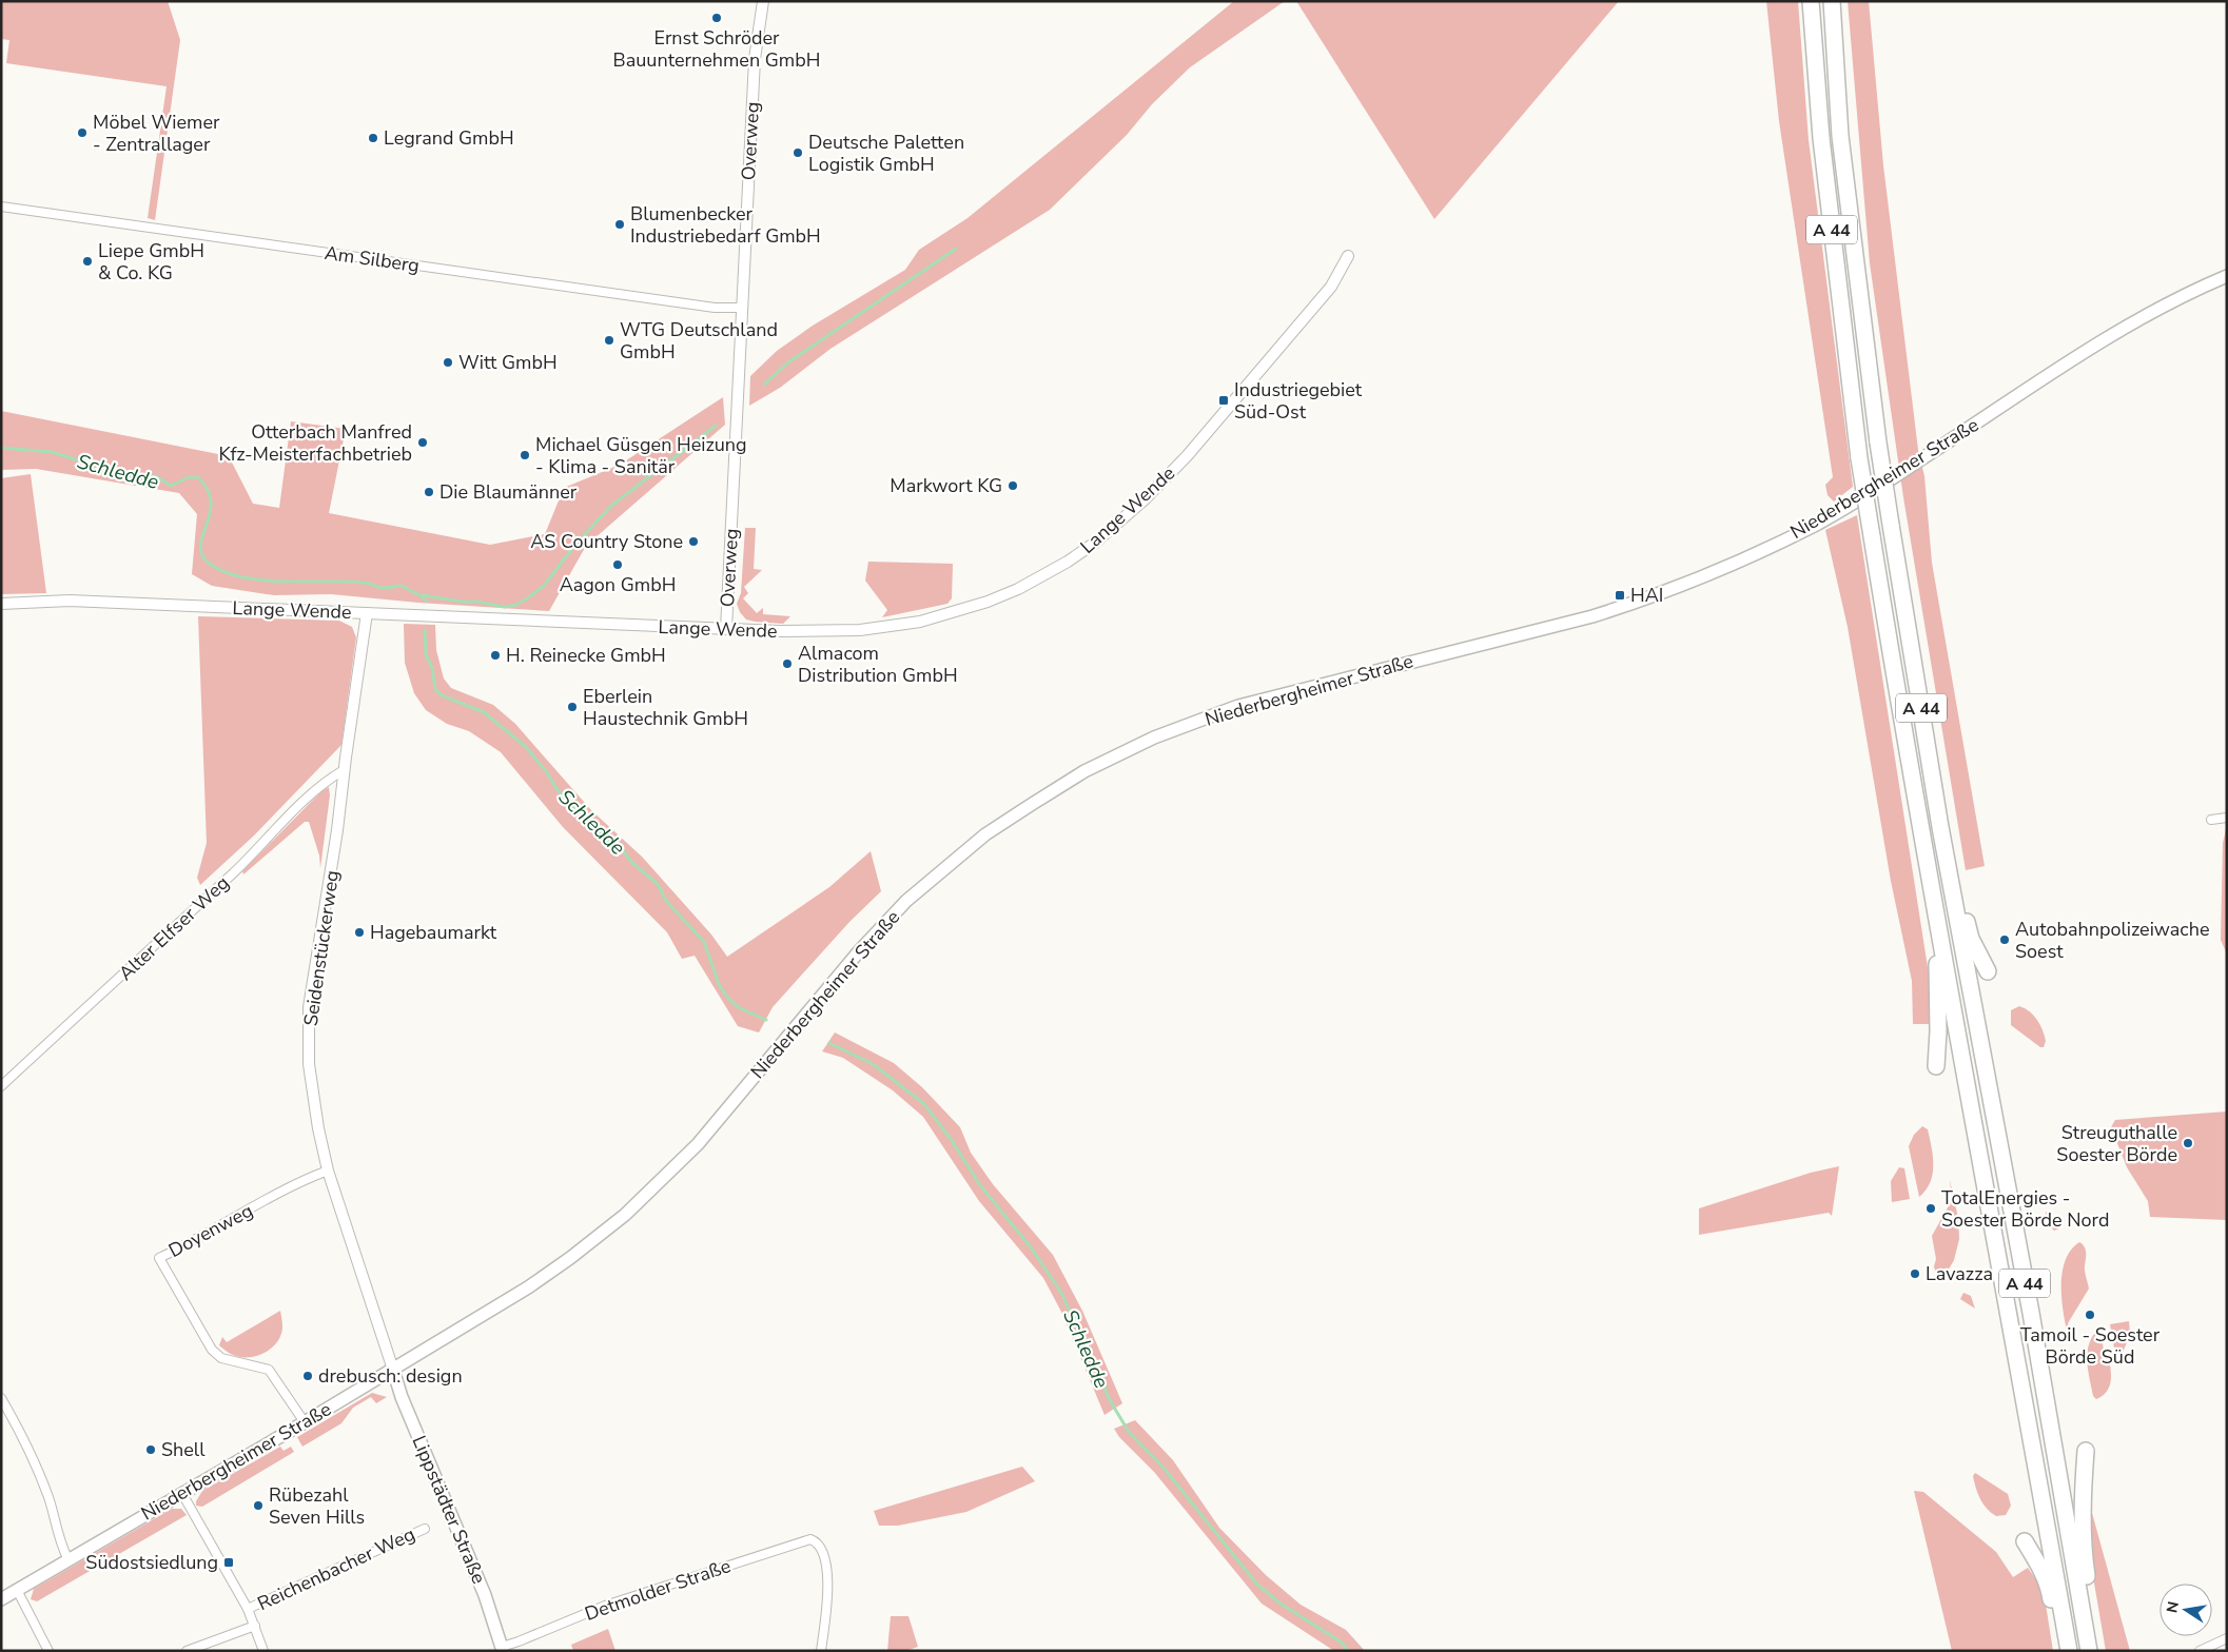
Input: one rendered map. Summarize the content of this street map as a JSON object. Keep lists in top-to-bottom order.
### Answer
{
  "streets": {
    "highway": ["A 44"],
    "main road": ["Niederbergheimer Straße", "Lippstädter Straße"],
    "street": [
      "Overweg",
      "Am Silberg",
      "Lange Wende",
      "Alter Elfser Weg",
      "Seidenstückerweg",
      "Doyenweg",
      "Reichenbacher Weg",
      "Detmolder Straße"
    ]
  },
  "crossings": [
    ["Overweg", "Am Silberg"],
    ["Overweg", "Lange Wende"],
    ["Niederbergheimer Straße", "Seidenstückerweg"],
    ["Niederbergheimer Straße", "Doyenweg"],
    ["Niederbergheimer Straße", "Lippstädter Straße"],
    ["Lange Wende", "Seidenstückerweg"],
    ["Alter Elfser Weg", "Seidenstückerweg"],
    ["Seidenstückerweg", "Doyenweg"],
    ["Seidenstückerweg", "Lippstädter Straße"],
    ["Lippstädter Straße", "Detmolder Straße"]
  ],
  "water": ["Schledde"],
  "places": {
    "other": [
      "Ernst Schröder Bauunternehmen GmbH",
      "Möbel Wiemer - Zentrallager",
      "Legrand GmbH",
      "Deutsche Paletten Logistik GmbH",
      "Blumenbecker Industriebedarf GmbH",
      "Liepe GmbH & Co. KG",
      "WTG Deutschland GmbH",
      "Witt GmbH",
      "Otterbach Manfred Kfz-Meisterfachbetrieb",
      "Michael Güsgen Heizung - Klima - Sanitär",
      "Markwort KG",
      "Die Blaumänner",
      "AS Country Stone",
      "Aagon GmbH",
      "H. Reinecke GmbH",
      "Almacom Distribution GmbH",
      "Eberlein Haustechnik GmbH",
      "Hagebaumarkt",
      "Autobahnpolizeiwache Soest",
      "Streuguthalle Soester Börde",
      "TotalEnergies - Soester Börde Nord",
      "Lavazza",
      "Tamoil - Soester Börde Süd",
      "drebusch: design",
      "Shell",
      "Rübezahl Seven Hills"
    ],
    "transit": ["Industriegebiet Süd-Ost", "HAI", "Südostsiedlung"]
  },
  "north": "left"
}
